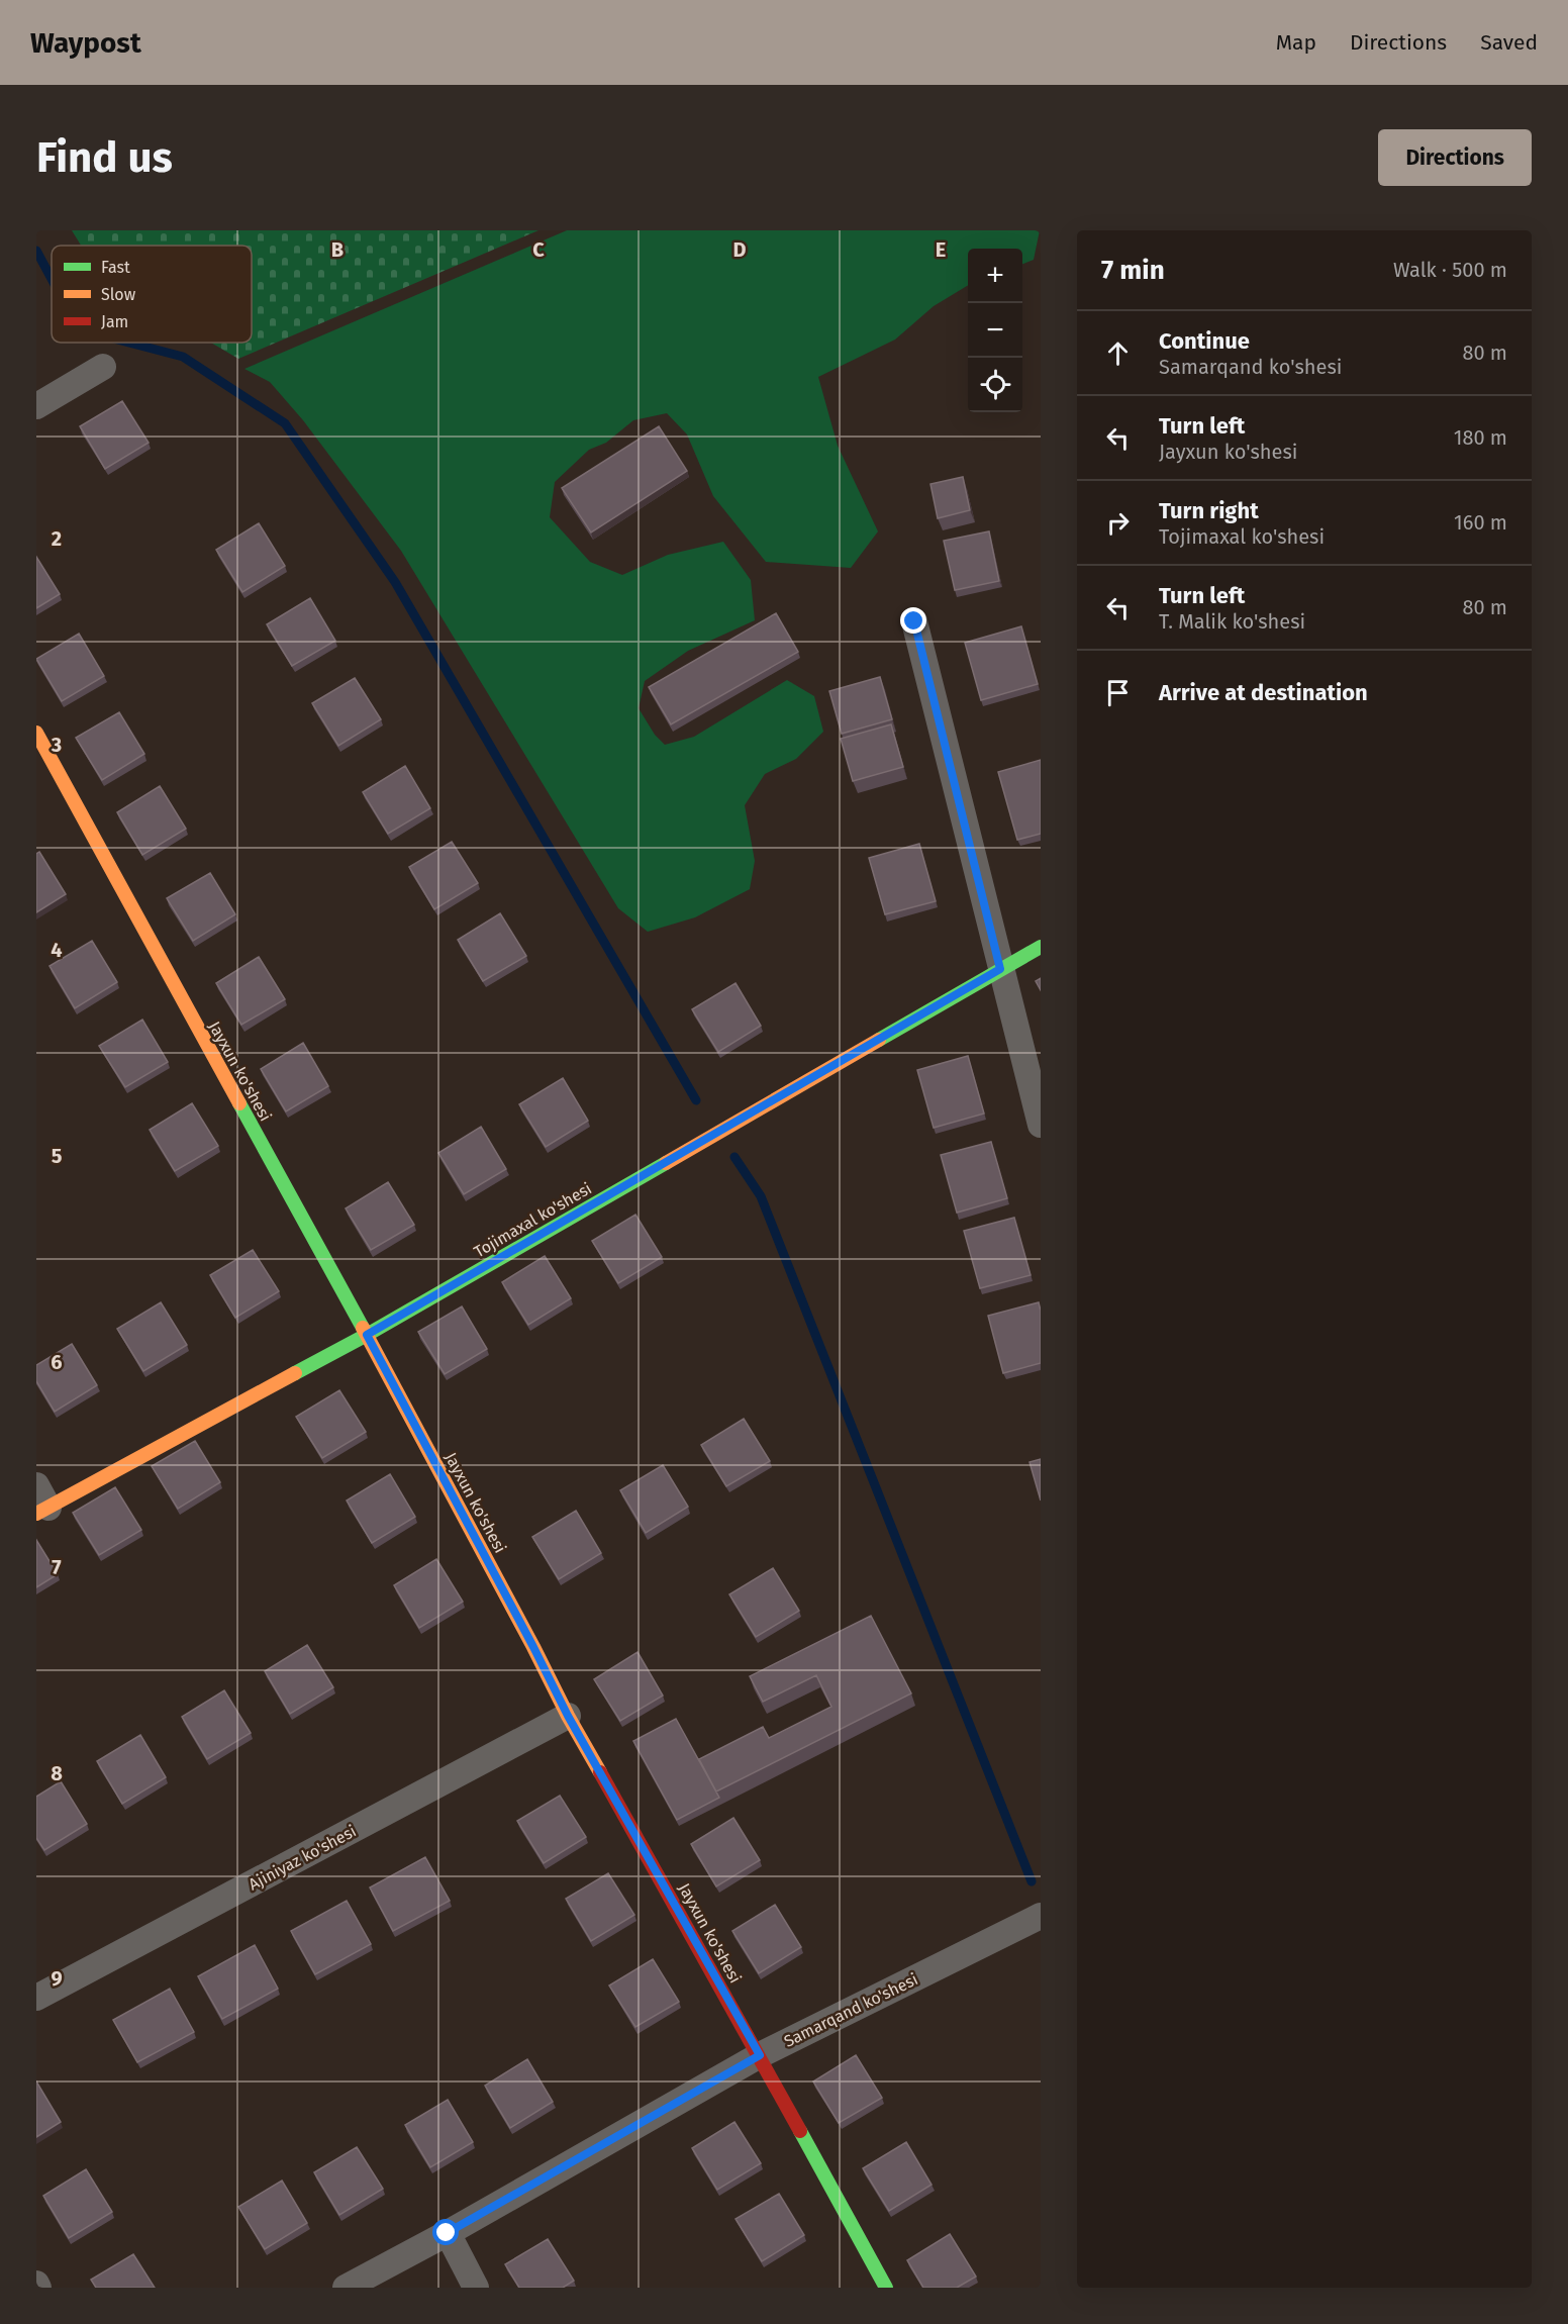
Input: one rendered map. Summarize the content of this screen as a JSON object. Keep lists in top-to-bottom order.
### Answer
{
  "streets": {
    "street": [
      "Jayxun ko'shesi",
      "Tojimaxal ko'shesi",
      "Ajiniyaz ko'shesi",
      "Samarqand ko'shesi"
    ]
  },
  "crossings": [
    ["Jayxun ko'shesi", "Tojimaxal ko'shesi"],
    ["Jayxun ko'shesi", "Ajiniyaz ko'shesi"],
    ["Jayxun ko'shesi", "Samarqand ko'shesi"]
  ],
  "legend": ["Fast", "Slow", "Jam"],
  "page": {
    "header": "Waypost",
    "nav": ["Map", "Directions", "Saved"],
    "buttons": "Directions",
    "title": "Find us",
    "heading": ["7 min", "Walk · 500 m"],
    "map_buttons": ["+", "−"],
    "list": [
      ["Continue", "Samarqand ko'shesi", "80 m"],
      ["Turn left", "Jayxun ko'shesi", "180 m"],
      ["Turn right", "Tojimaxal ko'shesi", "160 m"],
      ["Turn left", "T. Malik ko'shesi", "80 m"],
      "Arrive at destination"
    ]
  },
  "grid": {
    "columns": [
      "B",
      "C",
      "D",
      "E"
    ],
    "rows": [
      "2",
      "3",
      "4",
      "5",
      "6",
      "7",
      "8",
      "9"
    ]
  }
}
